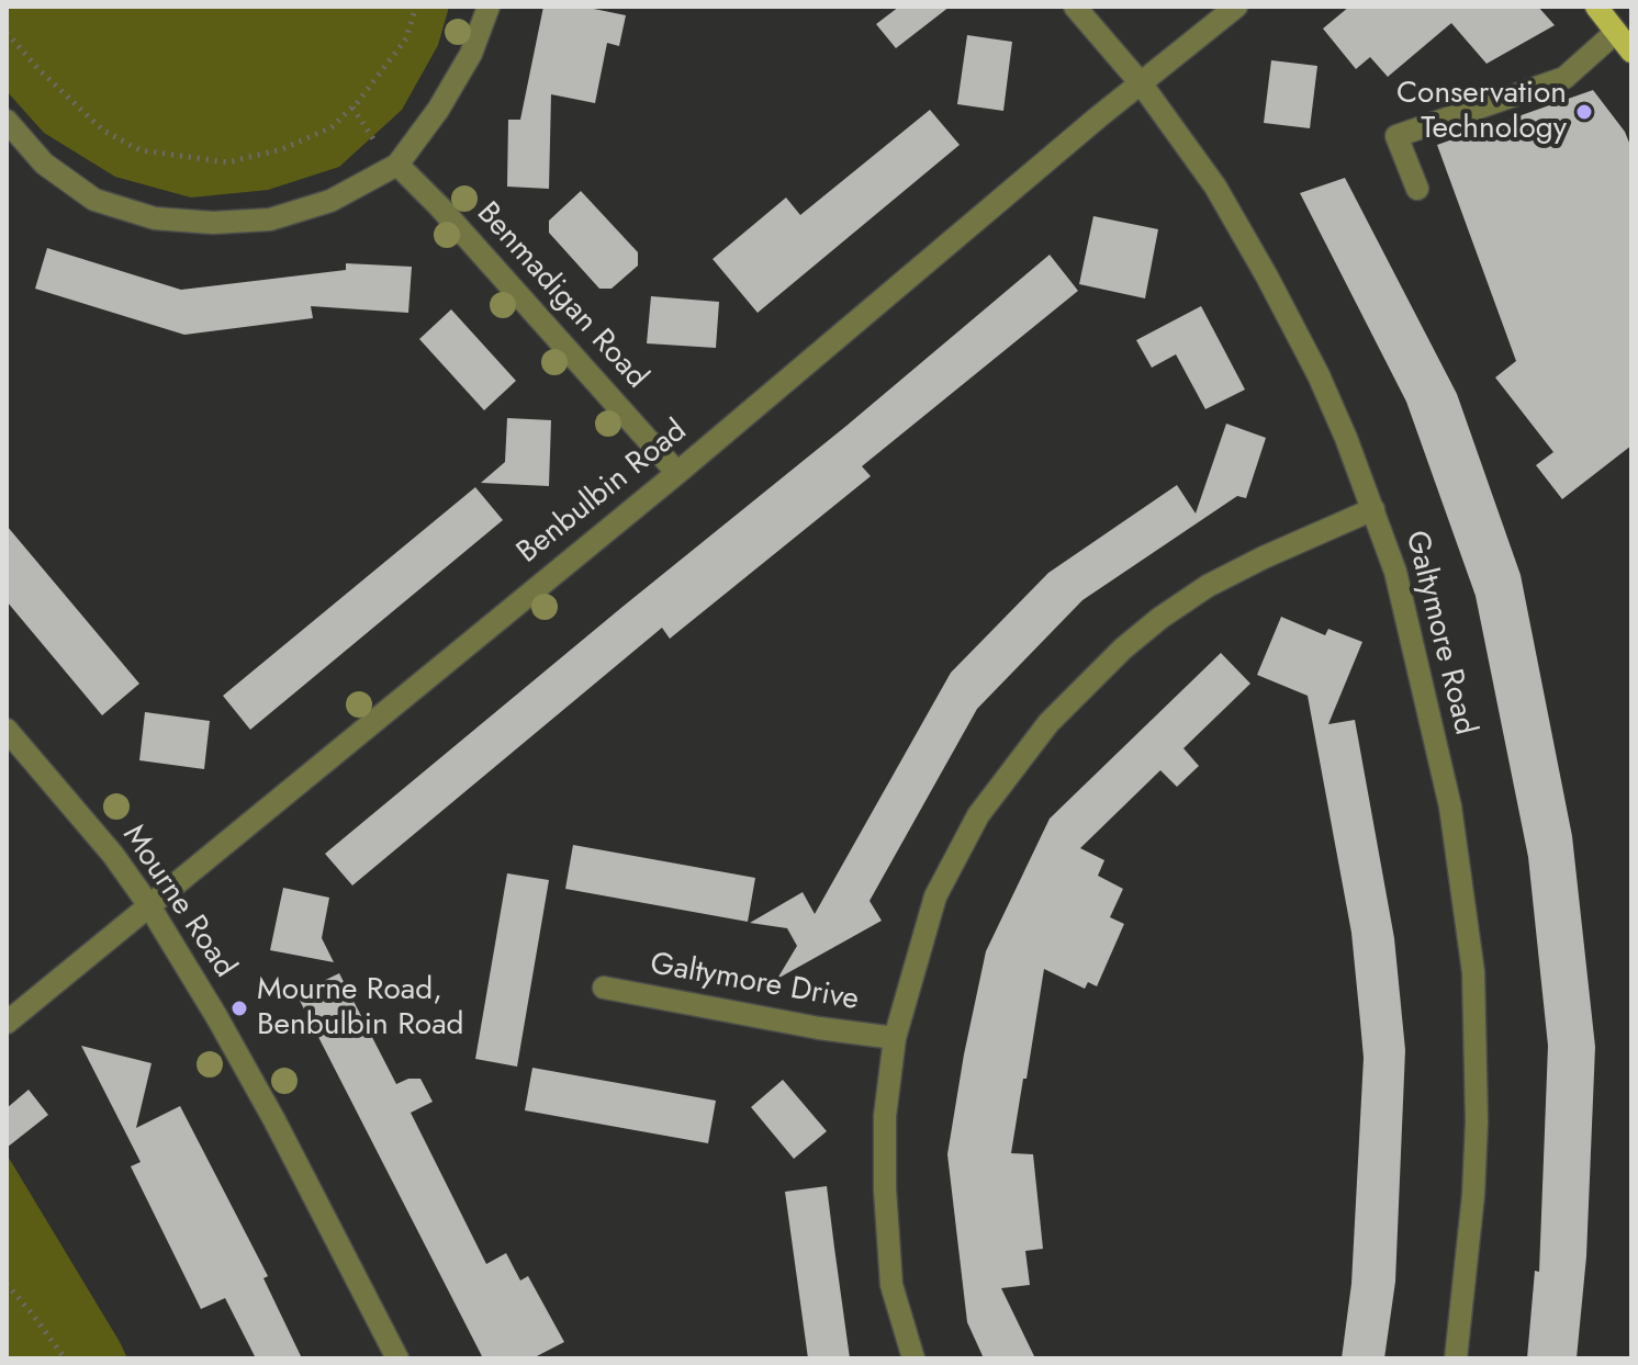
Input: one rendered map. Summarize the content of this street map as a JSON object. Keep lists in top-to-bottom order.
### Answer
{
  "streets": {
    "street": [
      "Benmadigan Road",
      "Benbulbin Road",
      "Galtymore Road",
      "Mourne Road",
      "Galtymore Drive"
    ]
  },
  "crossings": [
    ["Benmadigan Road", "Benbulbin Road"],
    ["Benbulbin Road", "Galtymore Road"],
    ["Benbulbin Road", "Mourne Road"],
    ["Galtymore Road", "Galtymore Drive"]
  ],
  "places": ["Conservation Technology", "Mourne Road, Benbulbin Road"]
}
